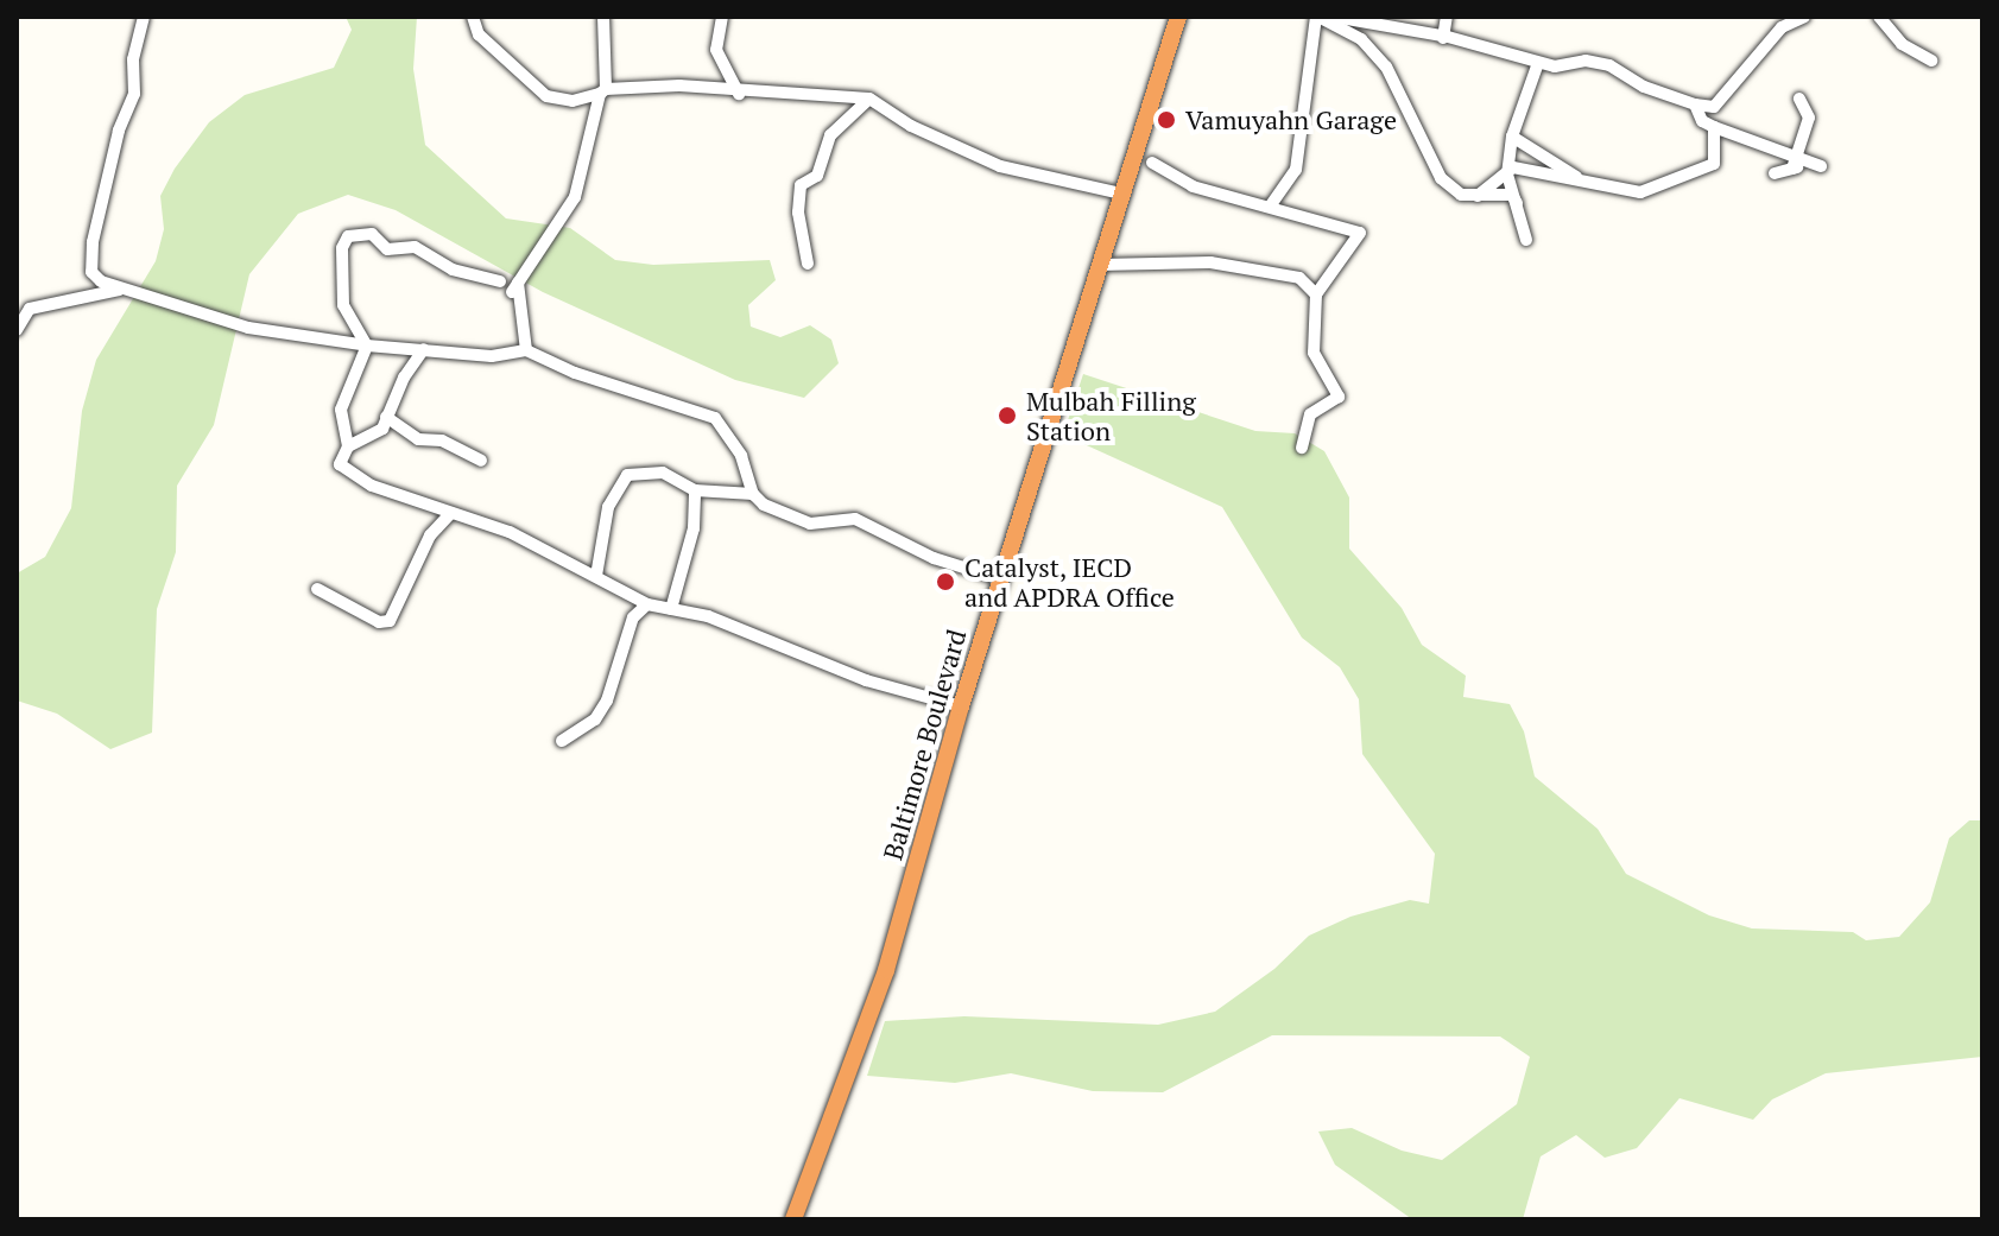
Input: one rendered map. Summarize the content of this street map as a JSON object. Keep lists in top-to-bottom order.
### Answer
{
  "streets": {
    "highway": ["Baltimore Boulevard"]
  },
  "places": ["Vamuyahn Garage", "Mulbah Filling Station", "Catalyst, IECD and APDRA Office"]
}
